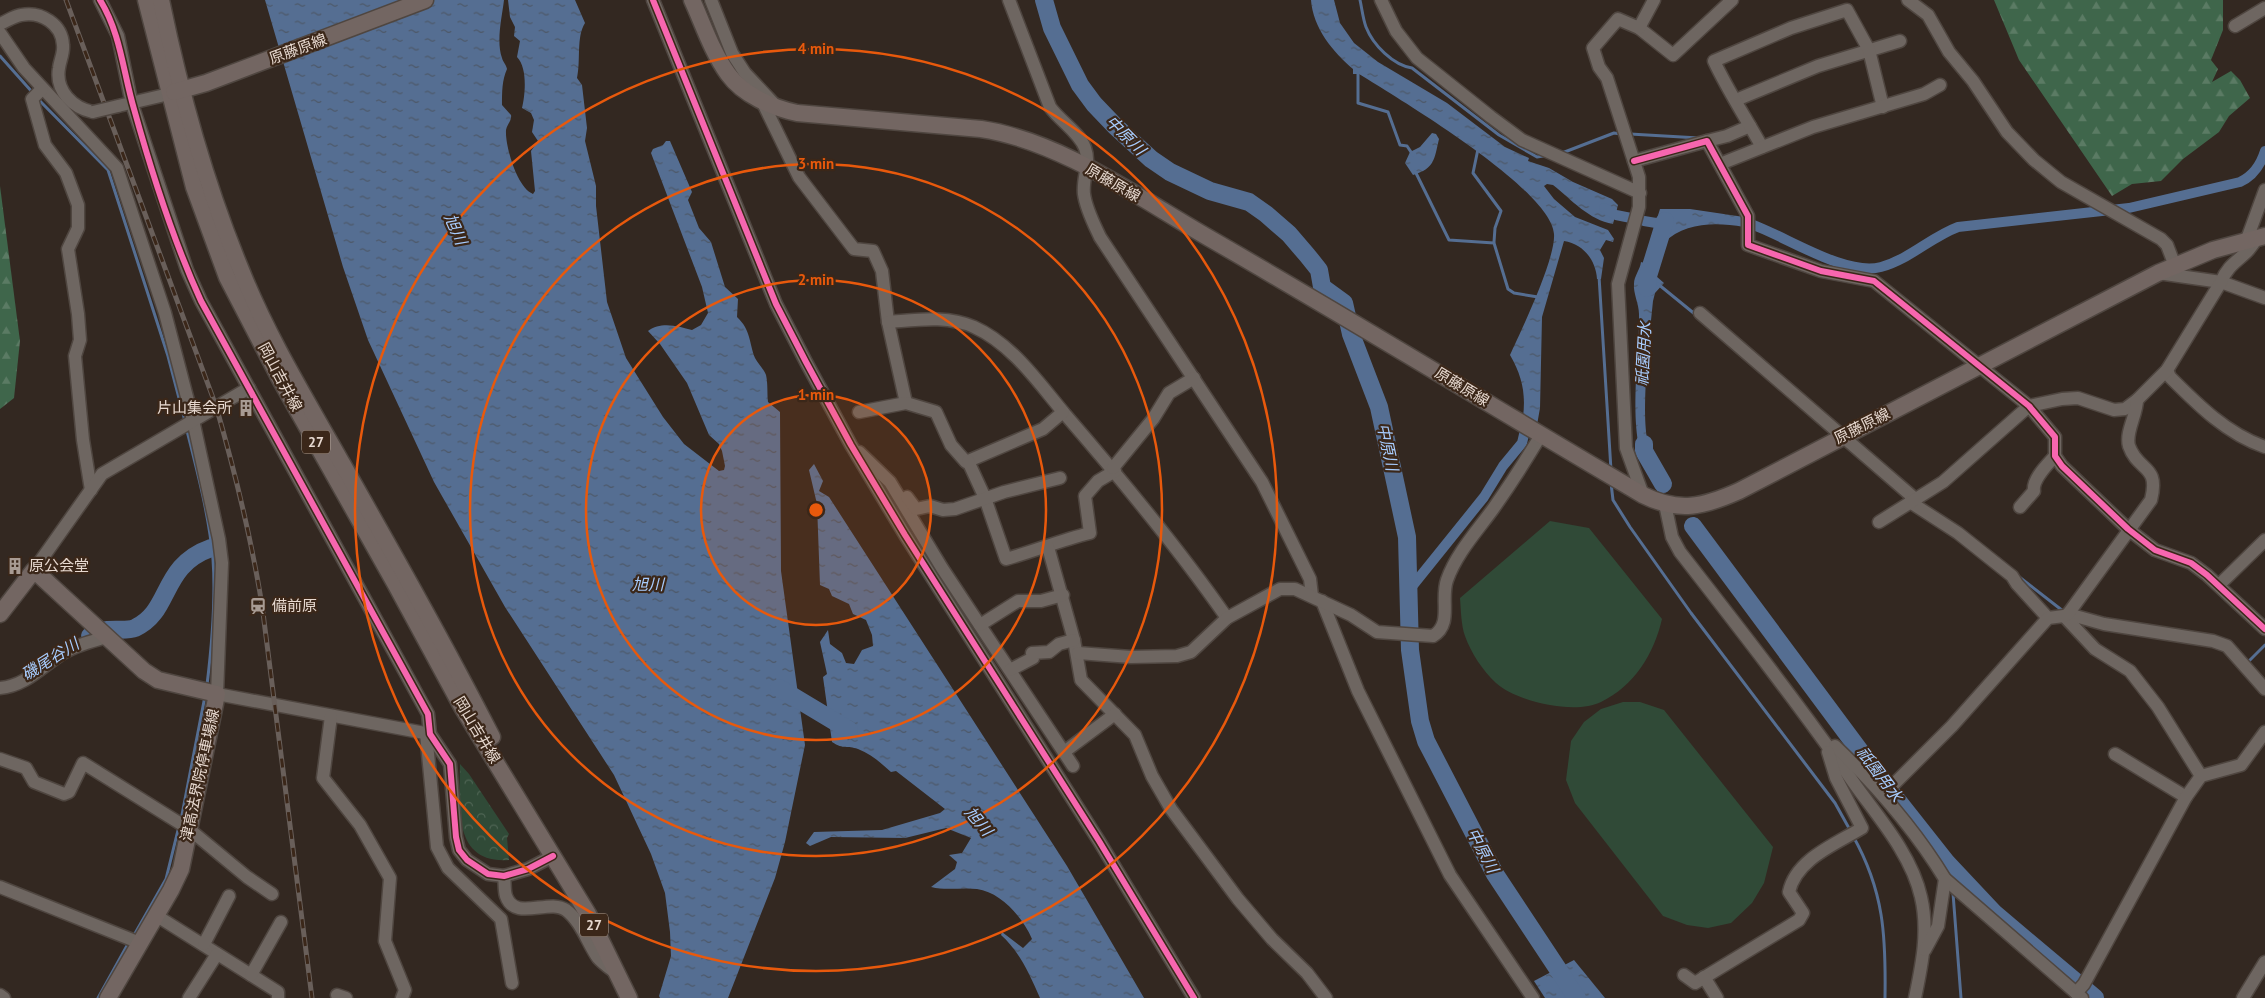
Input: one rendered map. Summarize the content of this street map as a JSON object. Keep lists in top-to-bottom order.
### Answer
{
  "streets": {
    "main road": [
      "原藤原線",
      "岡山吉井線",
      "27",
      "津高法界院停車場線"
    ]
  },
  "crossings": [
    ["原藤原線", "岡山吉井線"]
  ],
  "water": [
    "中原川",
    "旭川",
    "祇園用水",
    "磯尾谷川"
  ],
  "places": {
    "building": ["片山集会所", "原公会堂"],
    "station": ["備前原"]
  },
  "rings": [
    "4 min",
    "3 min",
    "2 min",
    "1 min"
  ]
}
